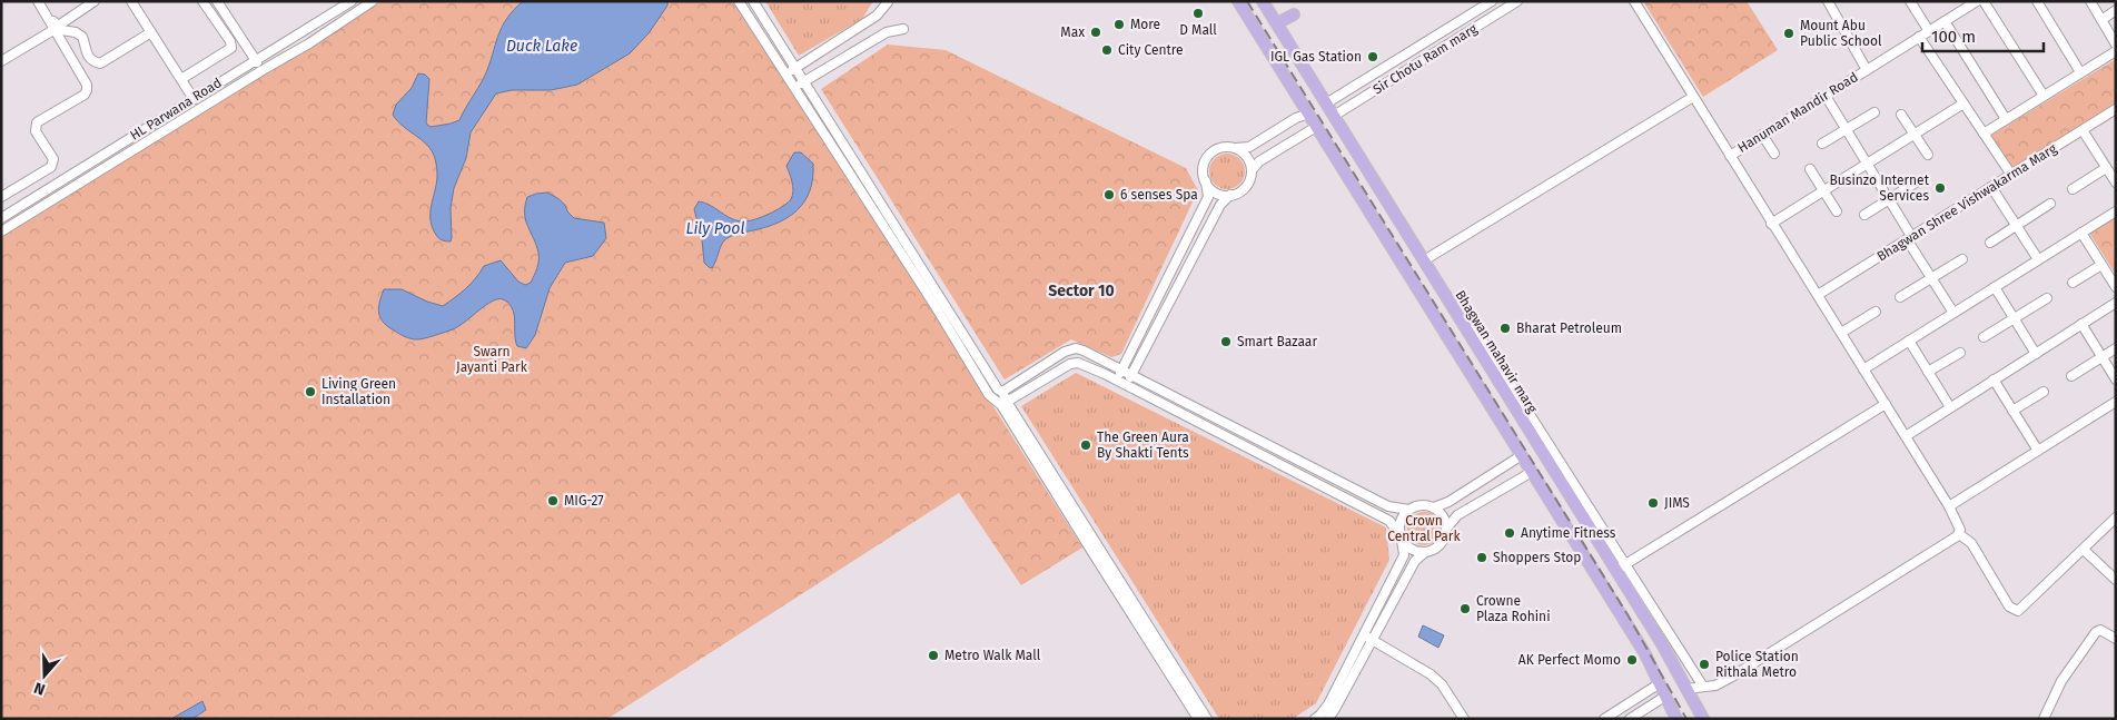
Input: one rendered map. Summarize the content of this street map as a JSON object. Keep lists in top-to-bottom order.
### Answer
{
  "streets": {
    "main road": ["Bhagwan mahavir marg"],
    "street": [
      "Sir Chotu Ram marg",
      "HL Parwana Road",
      "Hanuman Mandir Road",
      "Bhagwan Shree Vishwakarma Marg"
    ]
  },
  "crossings": [
    ["Sir Chotu Ram marg", "Bhagwan mahavir marg"]
  ],
  "districts": ["Sector 10"],
  "water": ["Duck Lake", "Lily Pool"],
  "parks": ["Swarn Jayanti Park", "Crown Central Park"],
  "places": [
    "D Mall",
    "More",
    "Max",
    "Mount Abu Public School",
    "City Centre",
    "IGL Gas Station",
    "Businzo Internet Services",
    "6 senses Spa",
    "Bharat Petroleum",
    "Smart Bazaar",
    "Living Green Installation",
    "The Green Aura By Shakti Tents",
    "MIG-27",
    "JIMS",
    "Anytime Fitness",
    "Shoppers Stop",
    "Crowne Plaza Rohini",
    "Metro Walk Mall",
    "AK Perfect Momo",
    "Police Station Rithala Metro"
  ],
  "scale_bar": "100 m",
  "north": "bottom"
}
